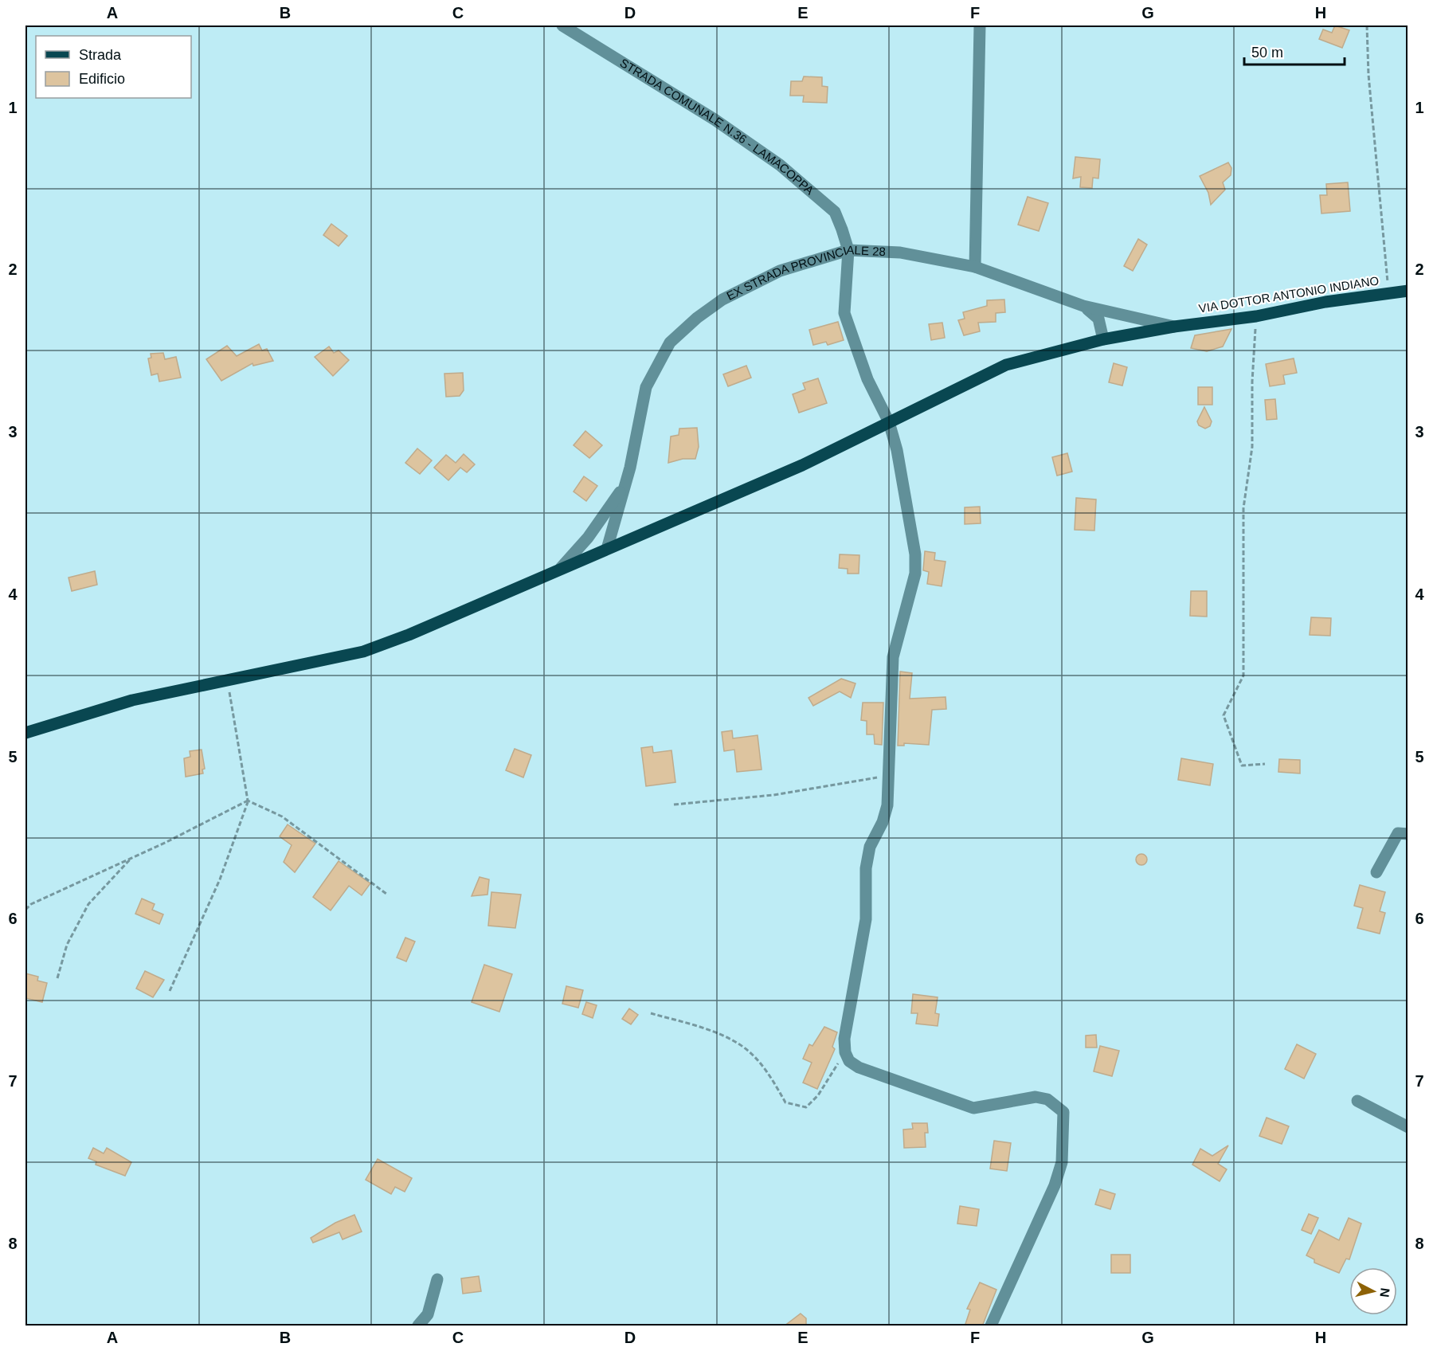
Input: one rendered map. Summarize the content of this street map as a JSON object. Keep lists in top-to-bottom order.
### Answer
{
  "streets": {
    "main road": ["VIA DOTTOR ANTONIO INDIANO"],
    "street": ["STRADA COMUNALE N.36 - LAMACOPPA", "EX STRADA PROVINCIALE 28"]
  },
  "crossings": [
    ["STRADA COMUNALE N.36 - LAMACOPPA", "EX STRADA PROVINCIALE 28"],
    ["EX STRADA PROVINCIALE 28", "VIA DOTTOR ANTONIO INDIANO"]
  ],
  "legend": ["Strada", "Edificio"],
  "scale_bar": "50 m",
  "north": "right",
  "grid": {
    "columns": [
      "A",
      "B",
      "C",
      "D",
      "E",
      "F",
      "G",
      "H"
    ],
    "rows": [
      "1",
      "2",
      "3",
      "4",
      "5",
      "6",
      "7",
      "8"
    ]
  }
}
